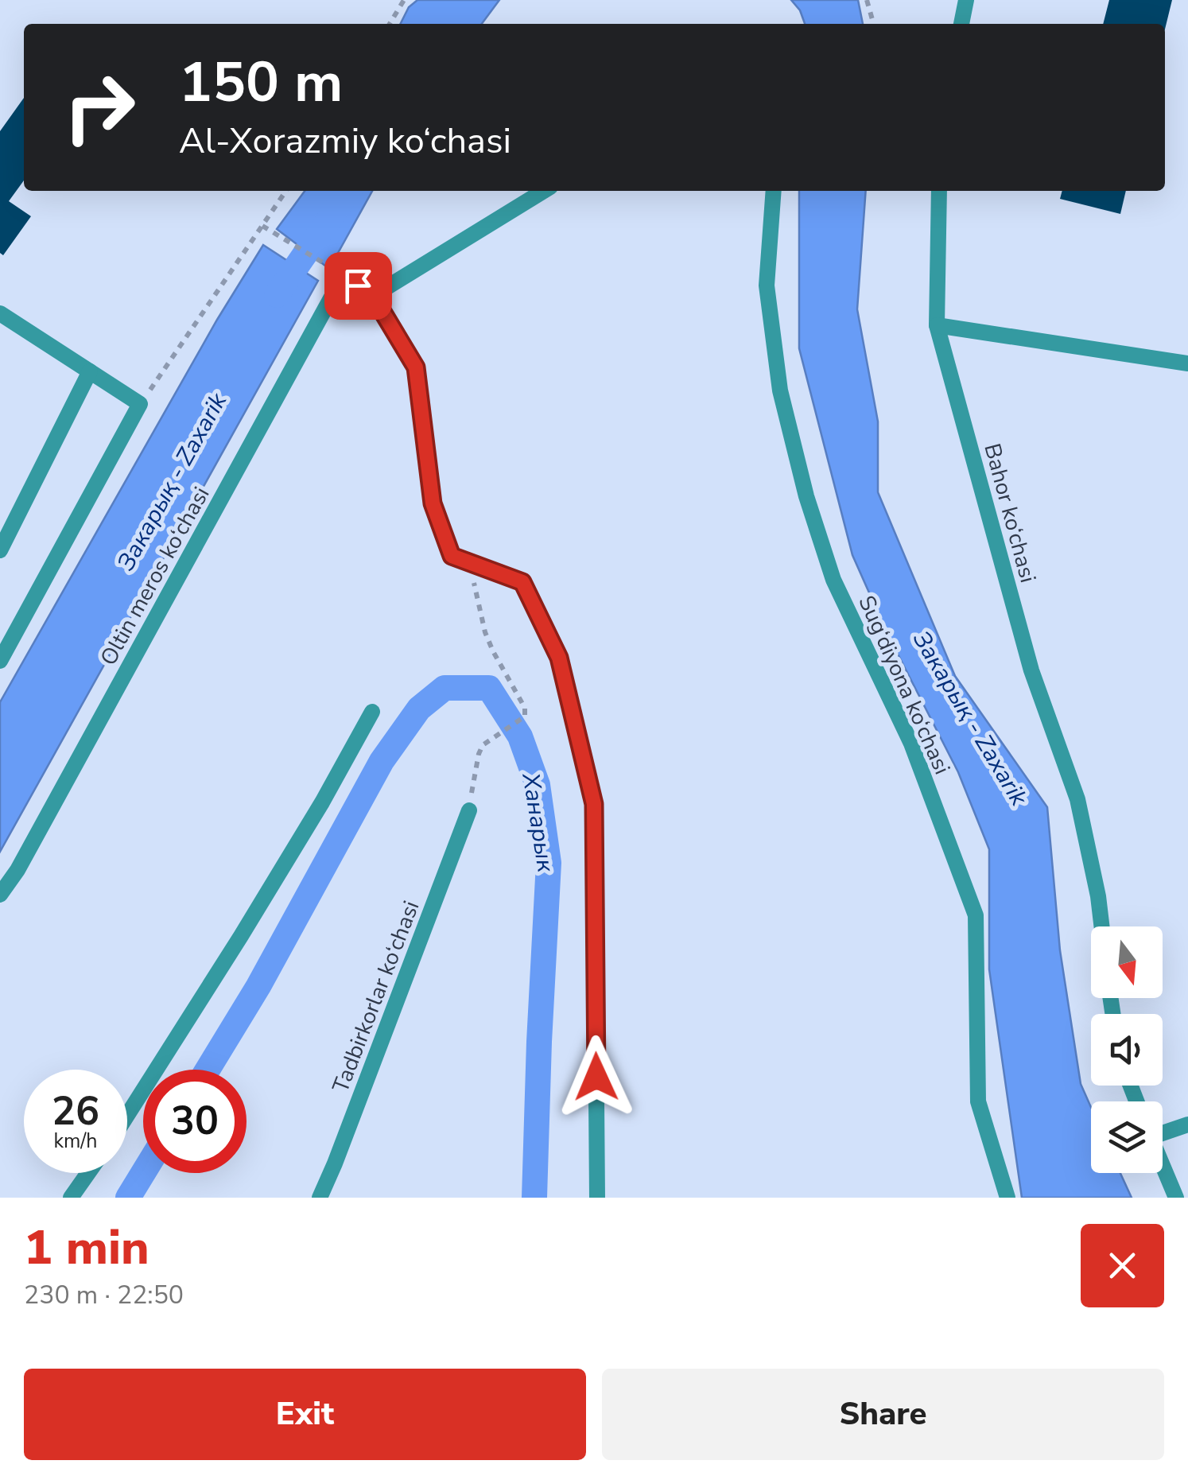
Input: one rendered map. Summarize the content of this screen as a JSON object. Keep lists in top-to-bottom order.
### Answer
{
  "streets": {
    "street": [
      "Bahor ko‘chasi",
      "Oltin meros ko‘chasi",
      "Sug‘diyona ko‘chasi",
      "Tadbirkorlar ko‘chasi"
    ]
  },
  "water": ["Закарық - Zaxarik", "Ханарык"],
  "north": "bottom",
  "page": {
    "turn": ["150 m", "Al-Xorazmiy ko‘chasi"],
    "speed": "26 km/h",
    "limit": "30",
    "heading": ["1 min", "230 m · 22:50"],
    "buttons": ["Exit", "Share"]
  }
}
